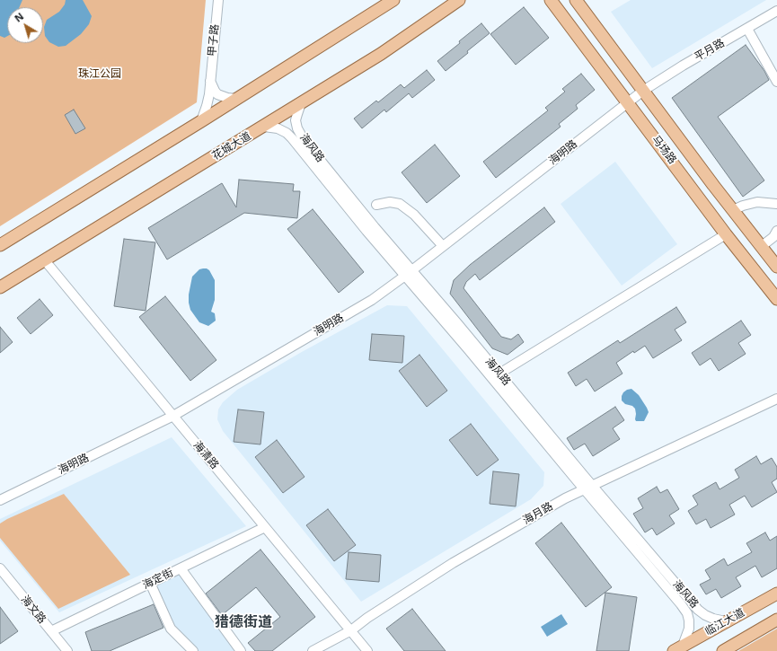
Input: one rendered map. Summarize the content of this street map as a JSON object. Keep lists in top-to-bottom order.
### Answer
{
  "streets": {
    "main road": ["花城大道", "马场路", "临江大道"],
    "street": [
      "甲子路",
      "平月路",
      "海风路",
      "海明路",
      "海清路",
      "海月路",
      "海定街",
      "海文路"
    ]
  },
  "crossings": [
    ["平月路", "马场路"],
    ["平月路", "海明路"],
    ["花城大道", "海风路"],
    ["花城大道", "海清路"],
    ["海风路", "海明路"],
    ["海风路", "海月路"],
    ["海风路", "临江大道"],
    ["马场路", "海明路"],
    ["海明路", "海清路"],
    ["海清路", "海月路"],
    ["海清路", "海定街"],
    ["海定街", "海文路"]
  ],
  "districts": ["猎德街道"],
  "parks": ["珠江公园"],
  "north": "top left"
}
